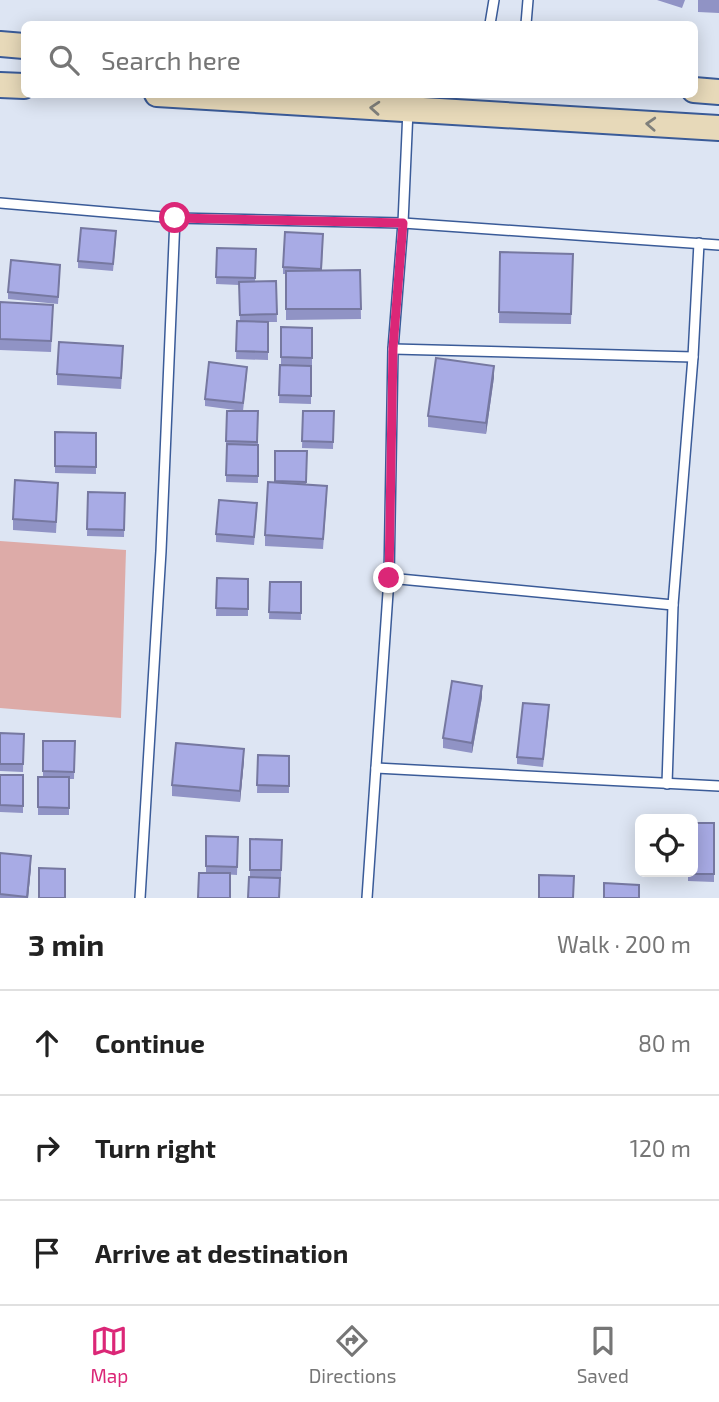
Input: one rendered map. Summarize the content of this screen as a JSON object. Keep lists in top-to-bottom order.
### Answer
{
  "page": {
    "search": "Search here",
    "heading": ["3 min", "Walk · 200 m"],
    "list": [
      ["Continue", "80 m"],
      ["Turn right", "120 m"],
      "Arrive at destination"
    ],
    "nav": ["Map", "Directions", "Saved"]
  }
}
